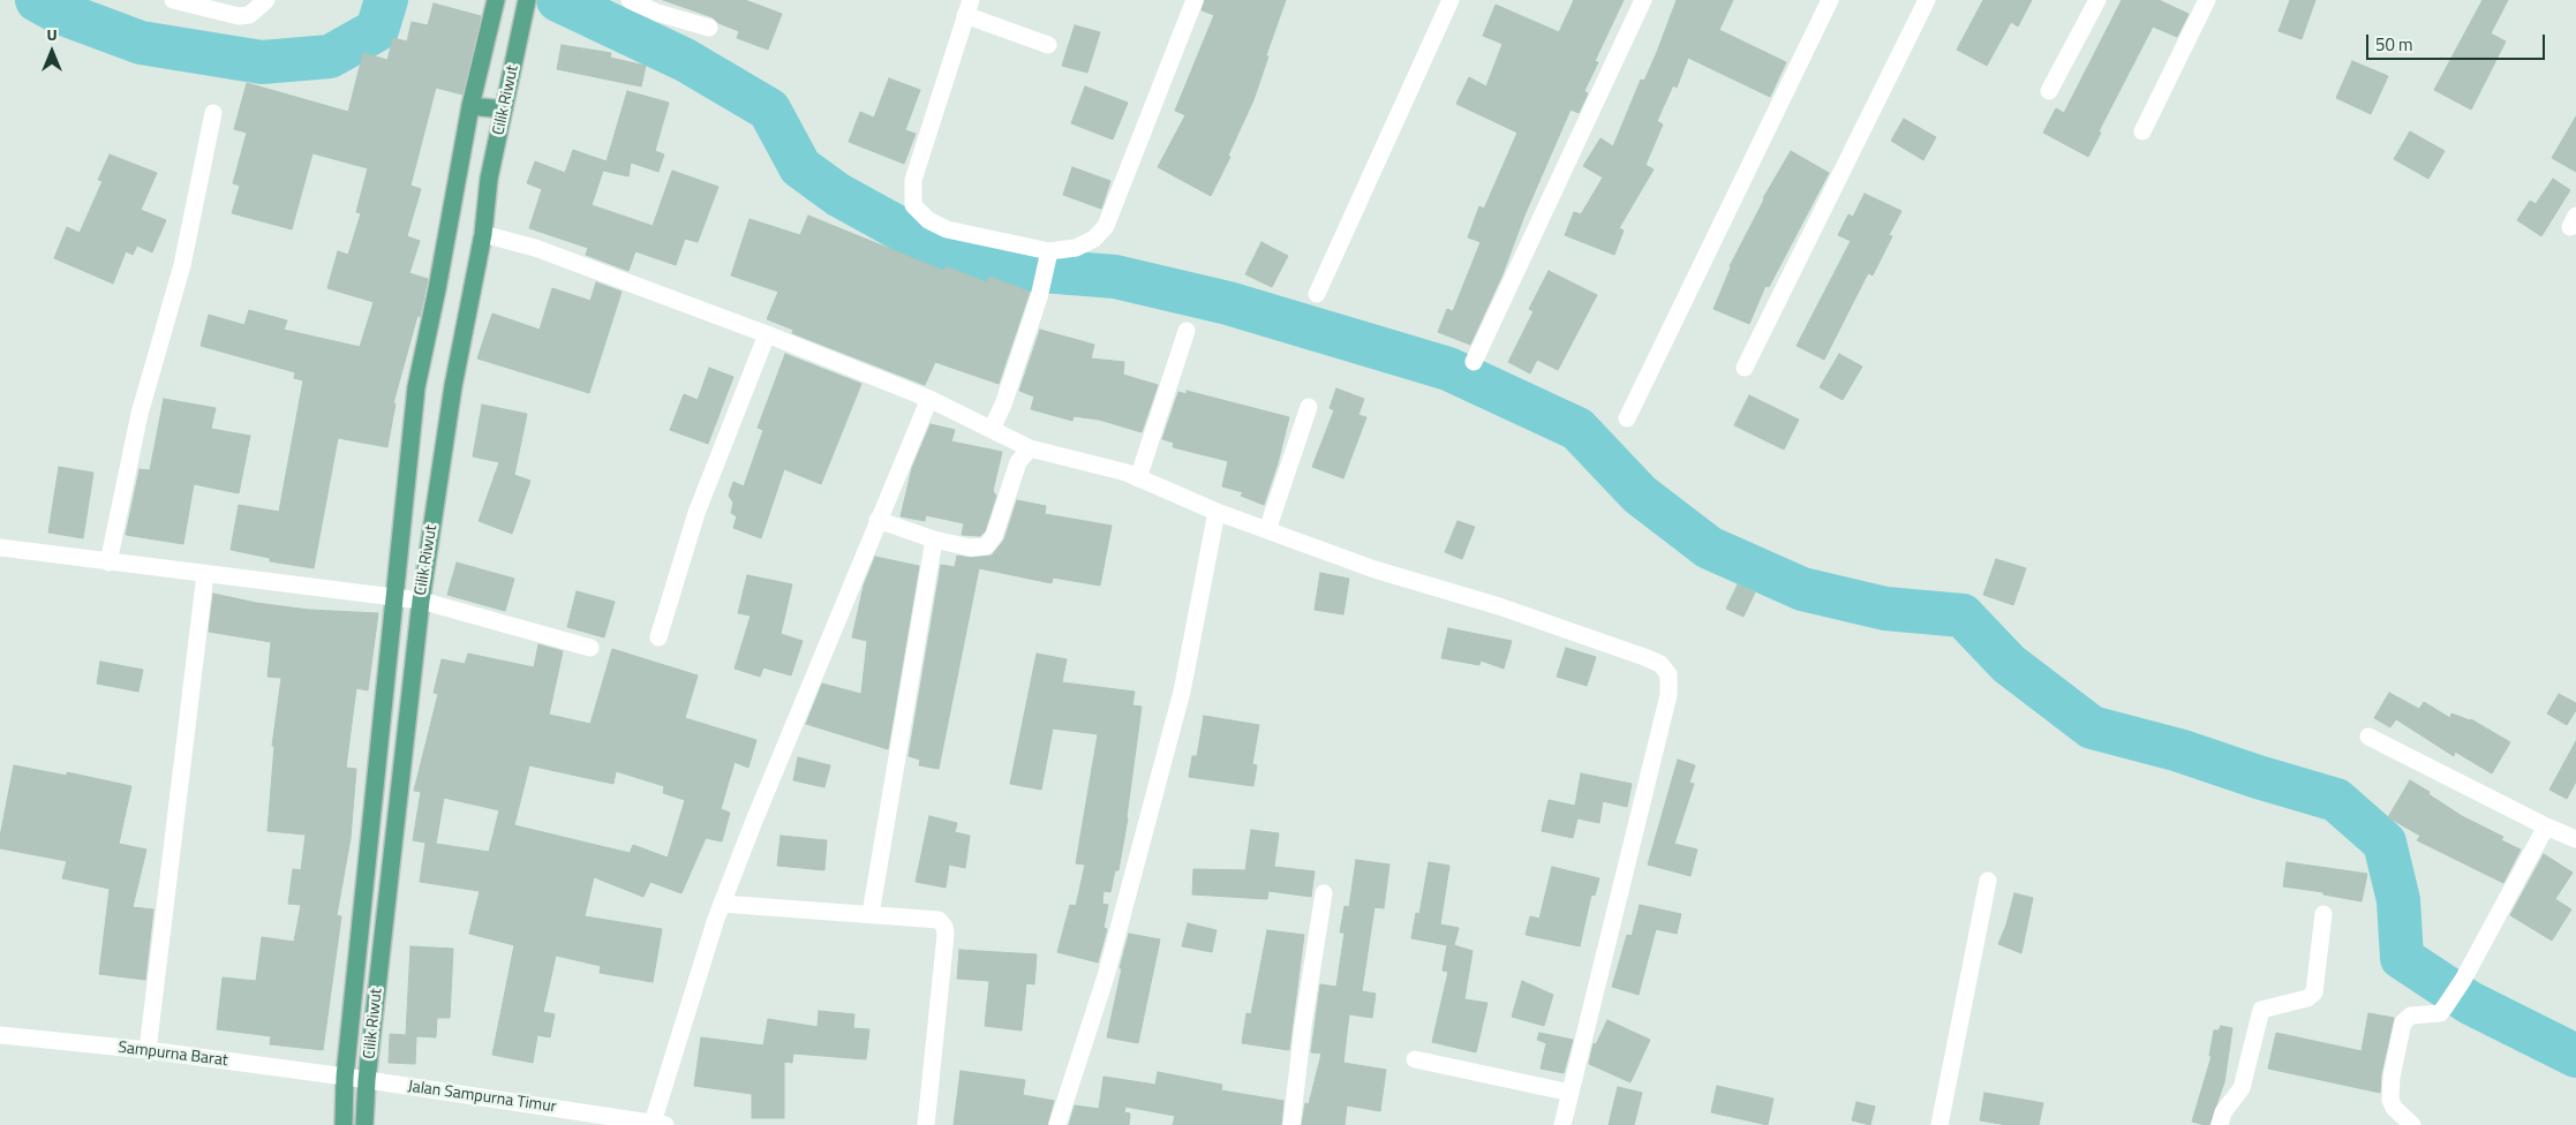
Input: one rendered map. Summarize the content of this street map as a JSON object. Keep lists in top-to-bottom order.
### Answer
{
  "streets": {
    "main road": ["Cilik Riwut"],
    "street": ["Sampurna Barat", "Jalan Sampurna Timur"]
  },
  "crossings": [
    ["Cilik Riwut", "Sampurna Barat"],
    ["Cilik Riwut", "Jalan Sampurna Timur"],
    ["Sampurna Barat", "Jalan Sampurna Timur"]
  ],
  "scale_bar": "50 m",
  "north": "top"
}
